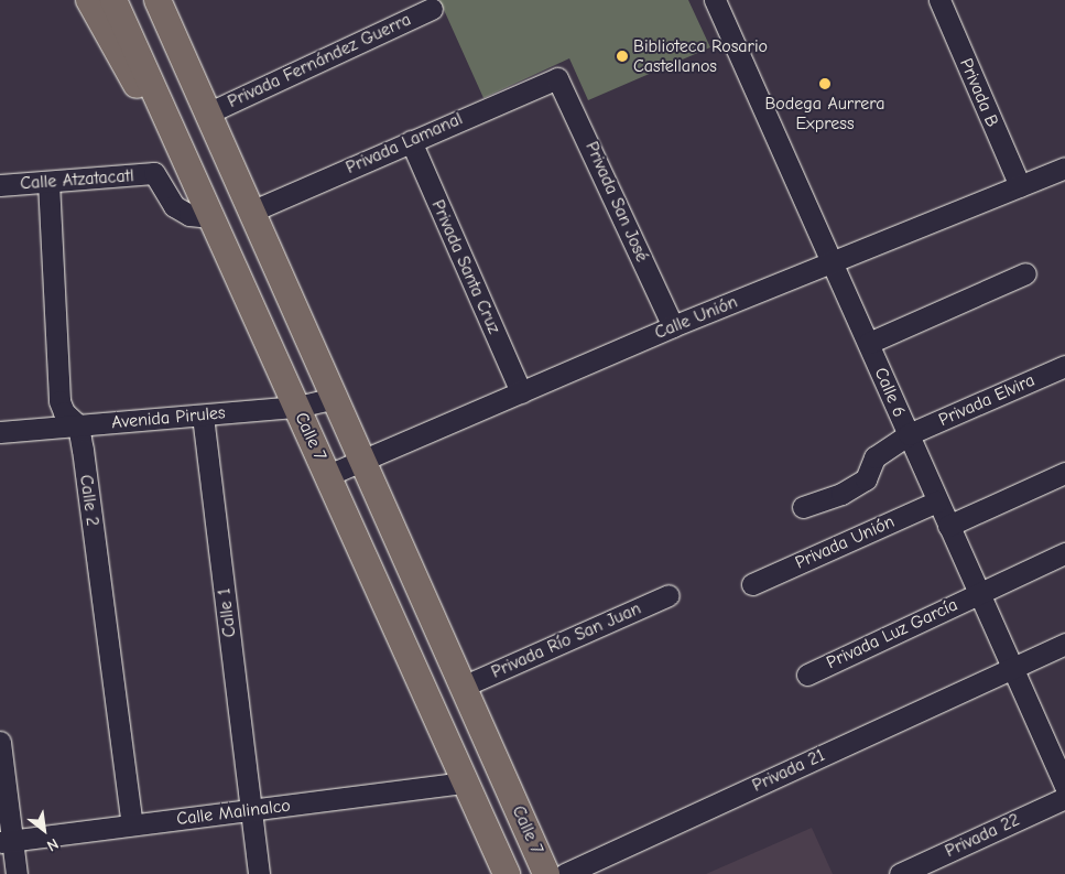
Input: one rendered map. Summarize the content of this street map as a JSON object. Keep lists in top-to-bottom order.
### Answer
{
  "streets": {
    "main road": ["Calle 7"],
    "street": [
      "Privada Fernández Guerra",
      "Privada B",
      "Privada Lamanal",
      "Calle Atzatacatl",
      "Privada San José",
      "Privada Santa Cruz",
      "Calle Unión",
      "Calle 6",
      "Privada Elvira",
      "Avenida Pirules",
      "Calle 2",
      "Privada Unión",
      "Calle 1",
      "Privada Luz García",
      "Privada Río San Juan",
      "Privada 21",
      "Calle Malinalco",
      "Privada 22"
    ]
  },
  "crossings": [
    ["Privada Fernández Guerra", "Calle 7"],
    ["Privada B", "Calle Unión"],
    ["Privada Lamanal", "Privada San José"],
    ["Privada Lamanal", "Privada Santa Cruz"],
    ["Privada Lamanal", "Calle 7"],
    ["Calle Atzatacatl", "Calle 7"],
    ["Calle Atzatacatl", "Calle 2"],
    ["Privada San José", "Calle Unión"],
    ["Privada Santa Cruz", "Calle Unión"],
    ["Calle Unión", "Calle 6"],
    ["Calle Unión", "Calle 7"],
    ["Calle 6", "Privada Elvira"],
    ["Calle 6", "Privada Unión"],
    ["Calle 6", "Privada Luz García"],
    ["Calle 6", "Privada 21"],
    ["Avenida Pirules", "Calle 7"],
    ["Avenida Pirules", "Calle 2"],
    ["Avenida Pirules", "Calle 1"],
    ["Calle 7", "Privada Río San Juan"],
    ["Calle 7", "Calle Malinalco"],
    ["Calle 2", "Calle Malinalco"],
    ["Calle 1", "Calle Malinalco"]
  ],
  "places": ["Biblioteca Rosario Castellanos", "Bodega Aurrera Express"],
  "north": "bottom right"
}
